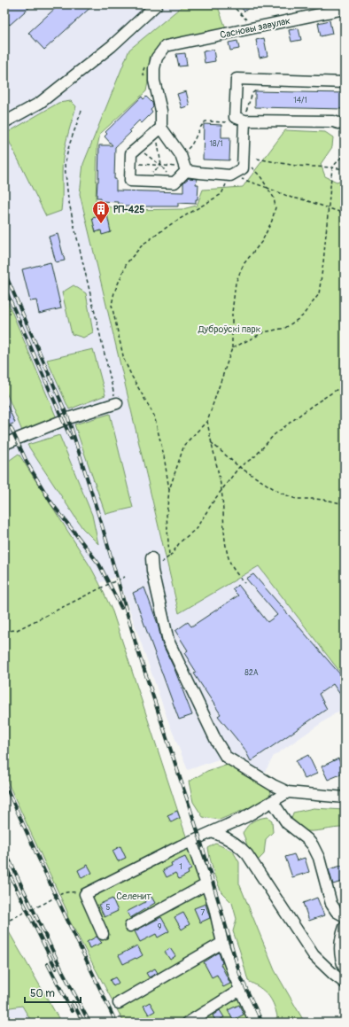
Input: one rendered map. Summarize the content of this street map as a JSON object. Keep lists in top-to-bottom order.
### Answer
{
  "streets": {
    "street": ["Сасновы завулак"]
  },
  "parks": ["Дуброўскі парк", "Селенит"],
  "places": {
    "building": ["РП-425"]
  },
  "house_numbers": [
    "14/1",
    "18/1",
    "82А",
    "1",
    "5",
    "7",
    "9"
  ],
  "scale_bar": "50 m"
}
